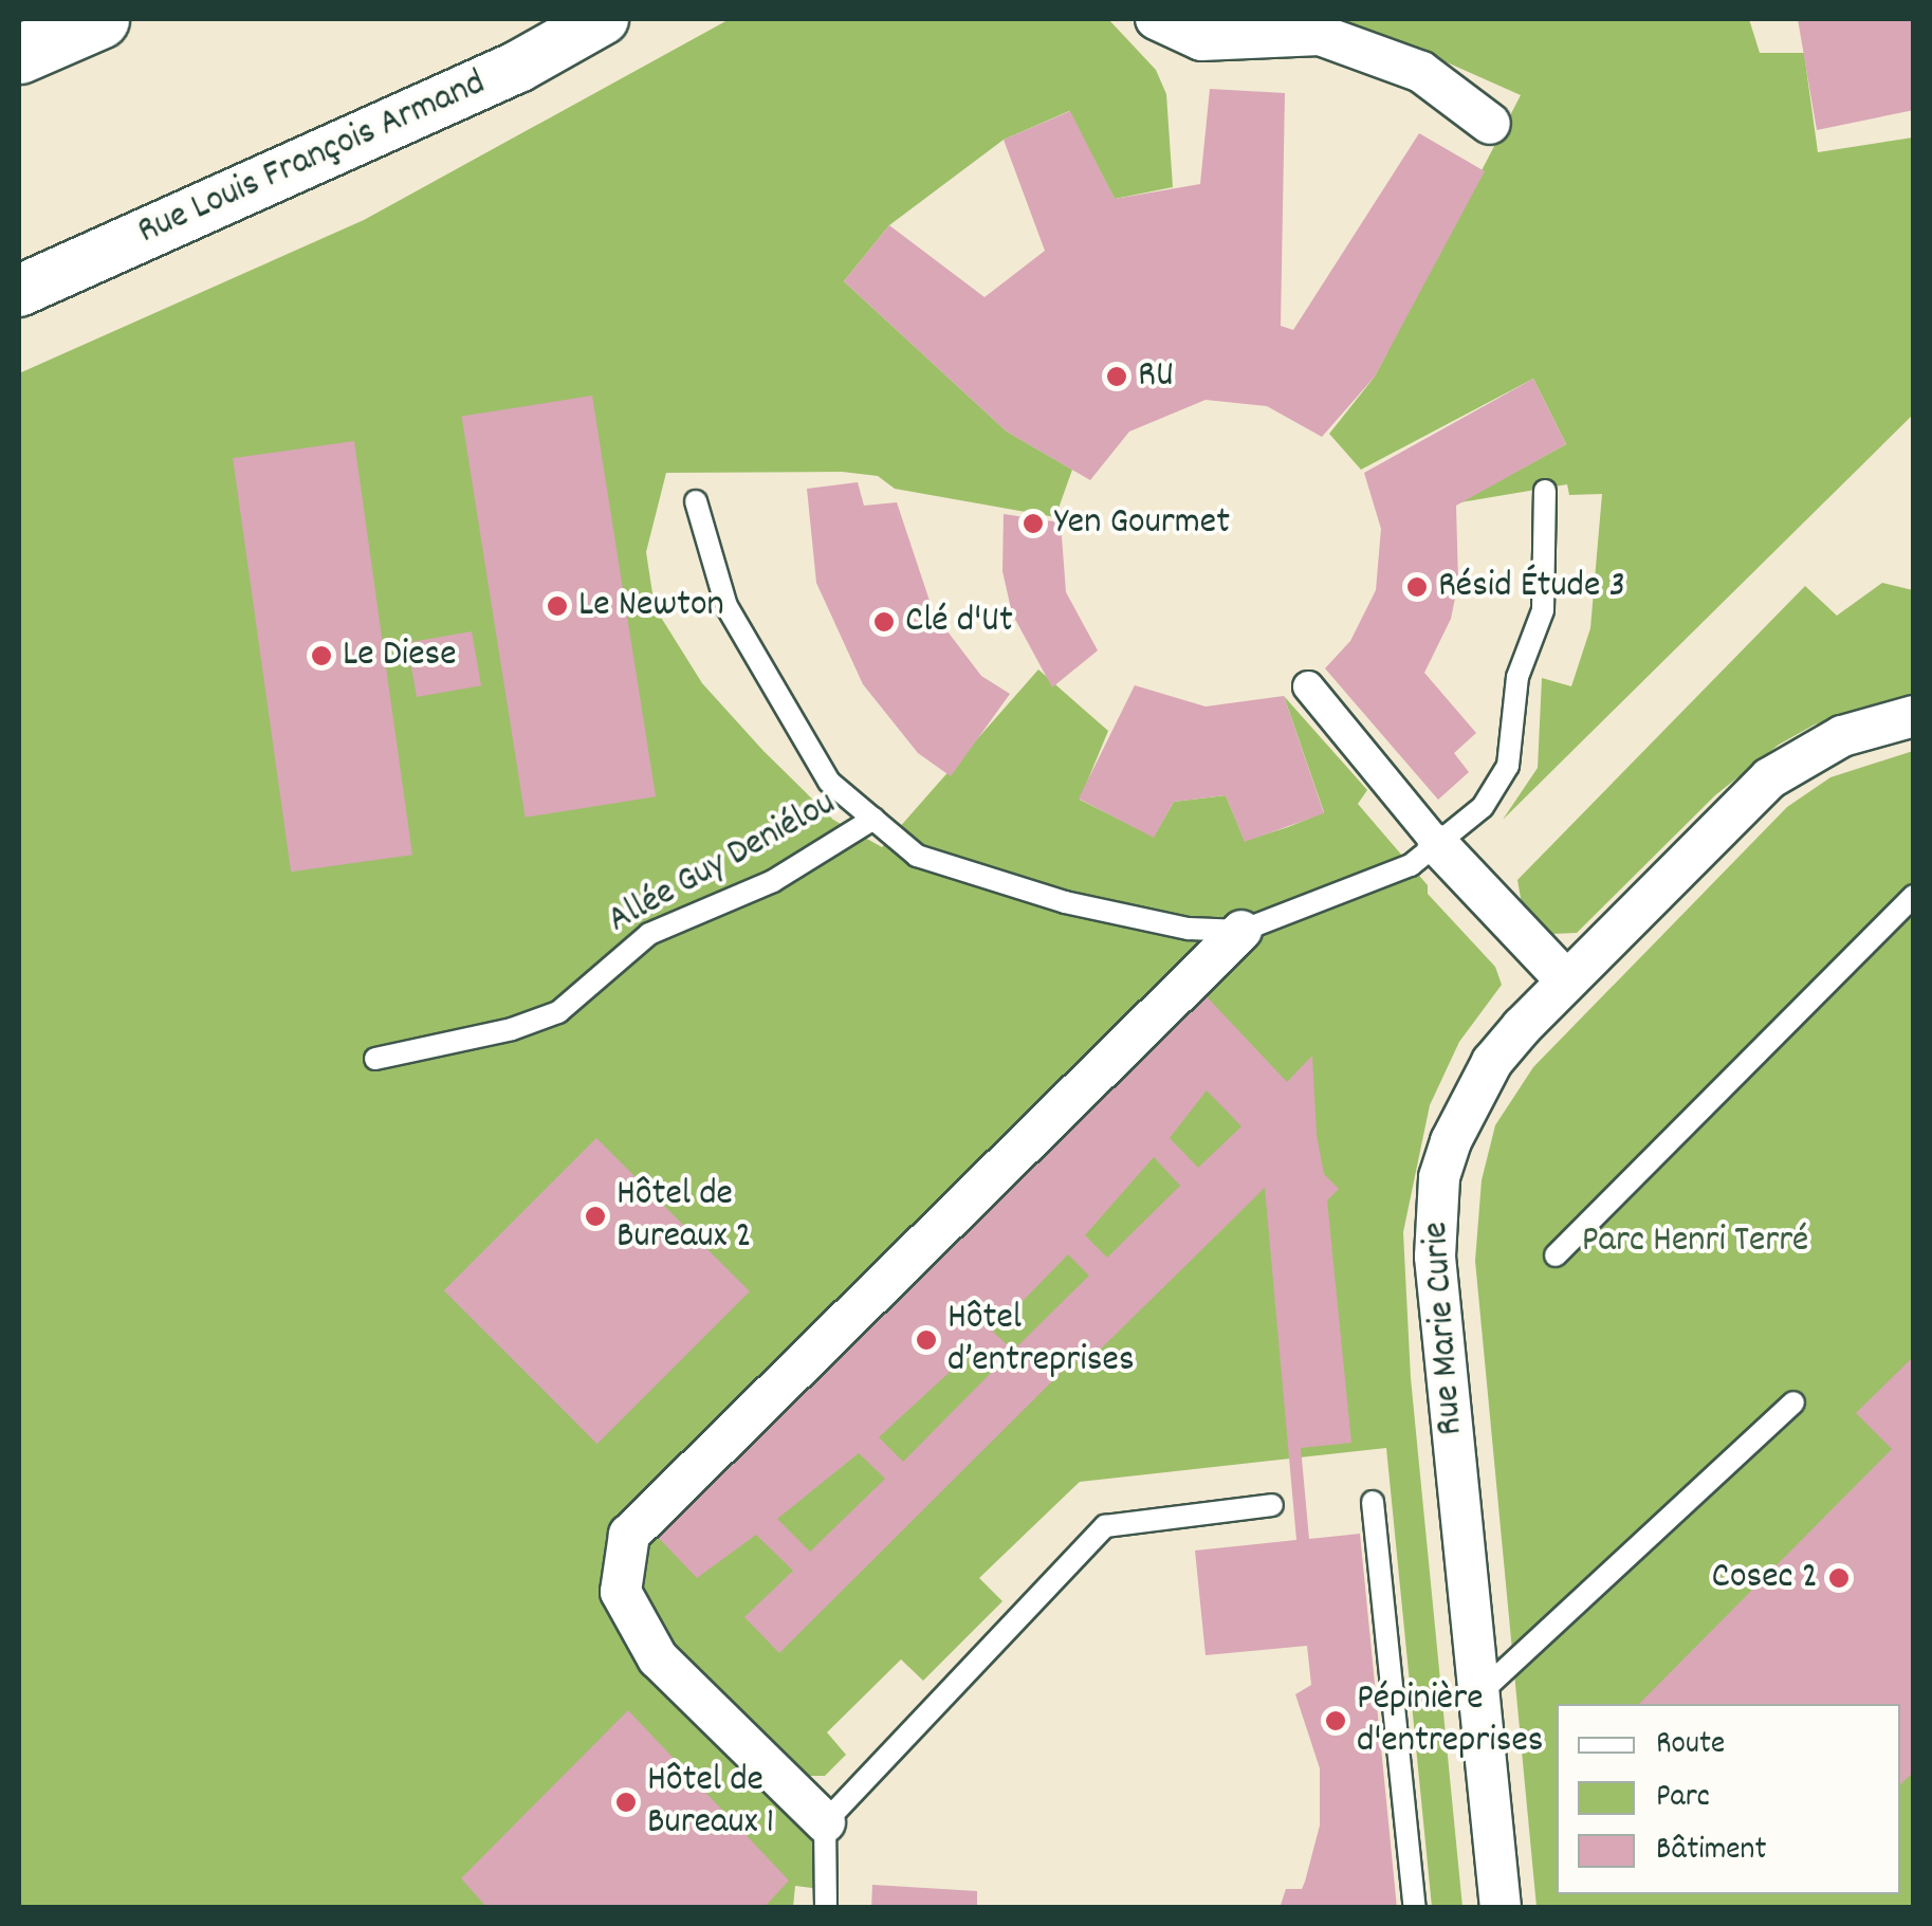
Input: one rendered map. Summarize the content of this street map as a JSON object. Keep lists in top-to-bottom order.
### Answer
{
  "streets": {
    "street": ["Rue Louis François Armand", "Rue Marie Curie"],
    "lane": ["Allée Guy Deniélou"]
  },
  "parks": ["Parc Henri Terré"],
  "places": [
    "RU",
    "Yen Gourmet",
    "Résid Étude 3",
    "Le Newton",
    "Clé d'Ut",
    "Le Diese",
    "Hôtel de Bureaux 2",
    "Hôtel d’entreprises",
    "Cosec 2",
    "Pépinière d'entreprises",
    "Hôtel de Bureaux 1"
  ],
  "legend": ["Route", "Parc", "Bâtiment"]
}
